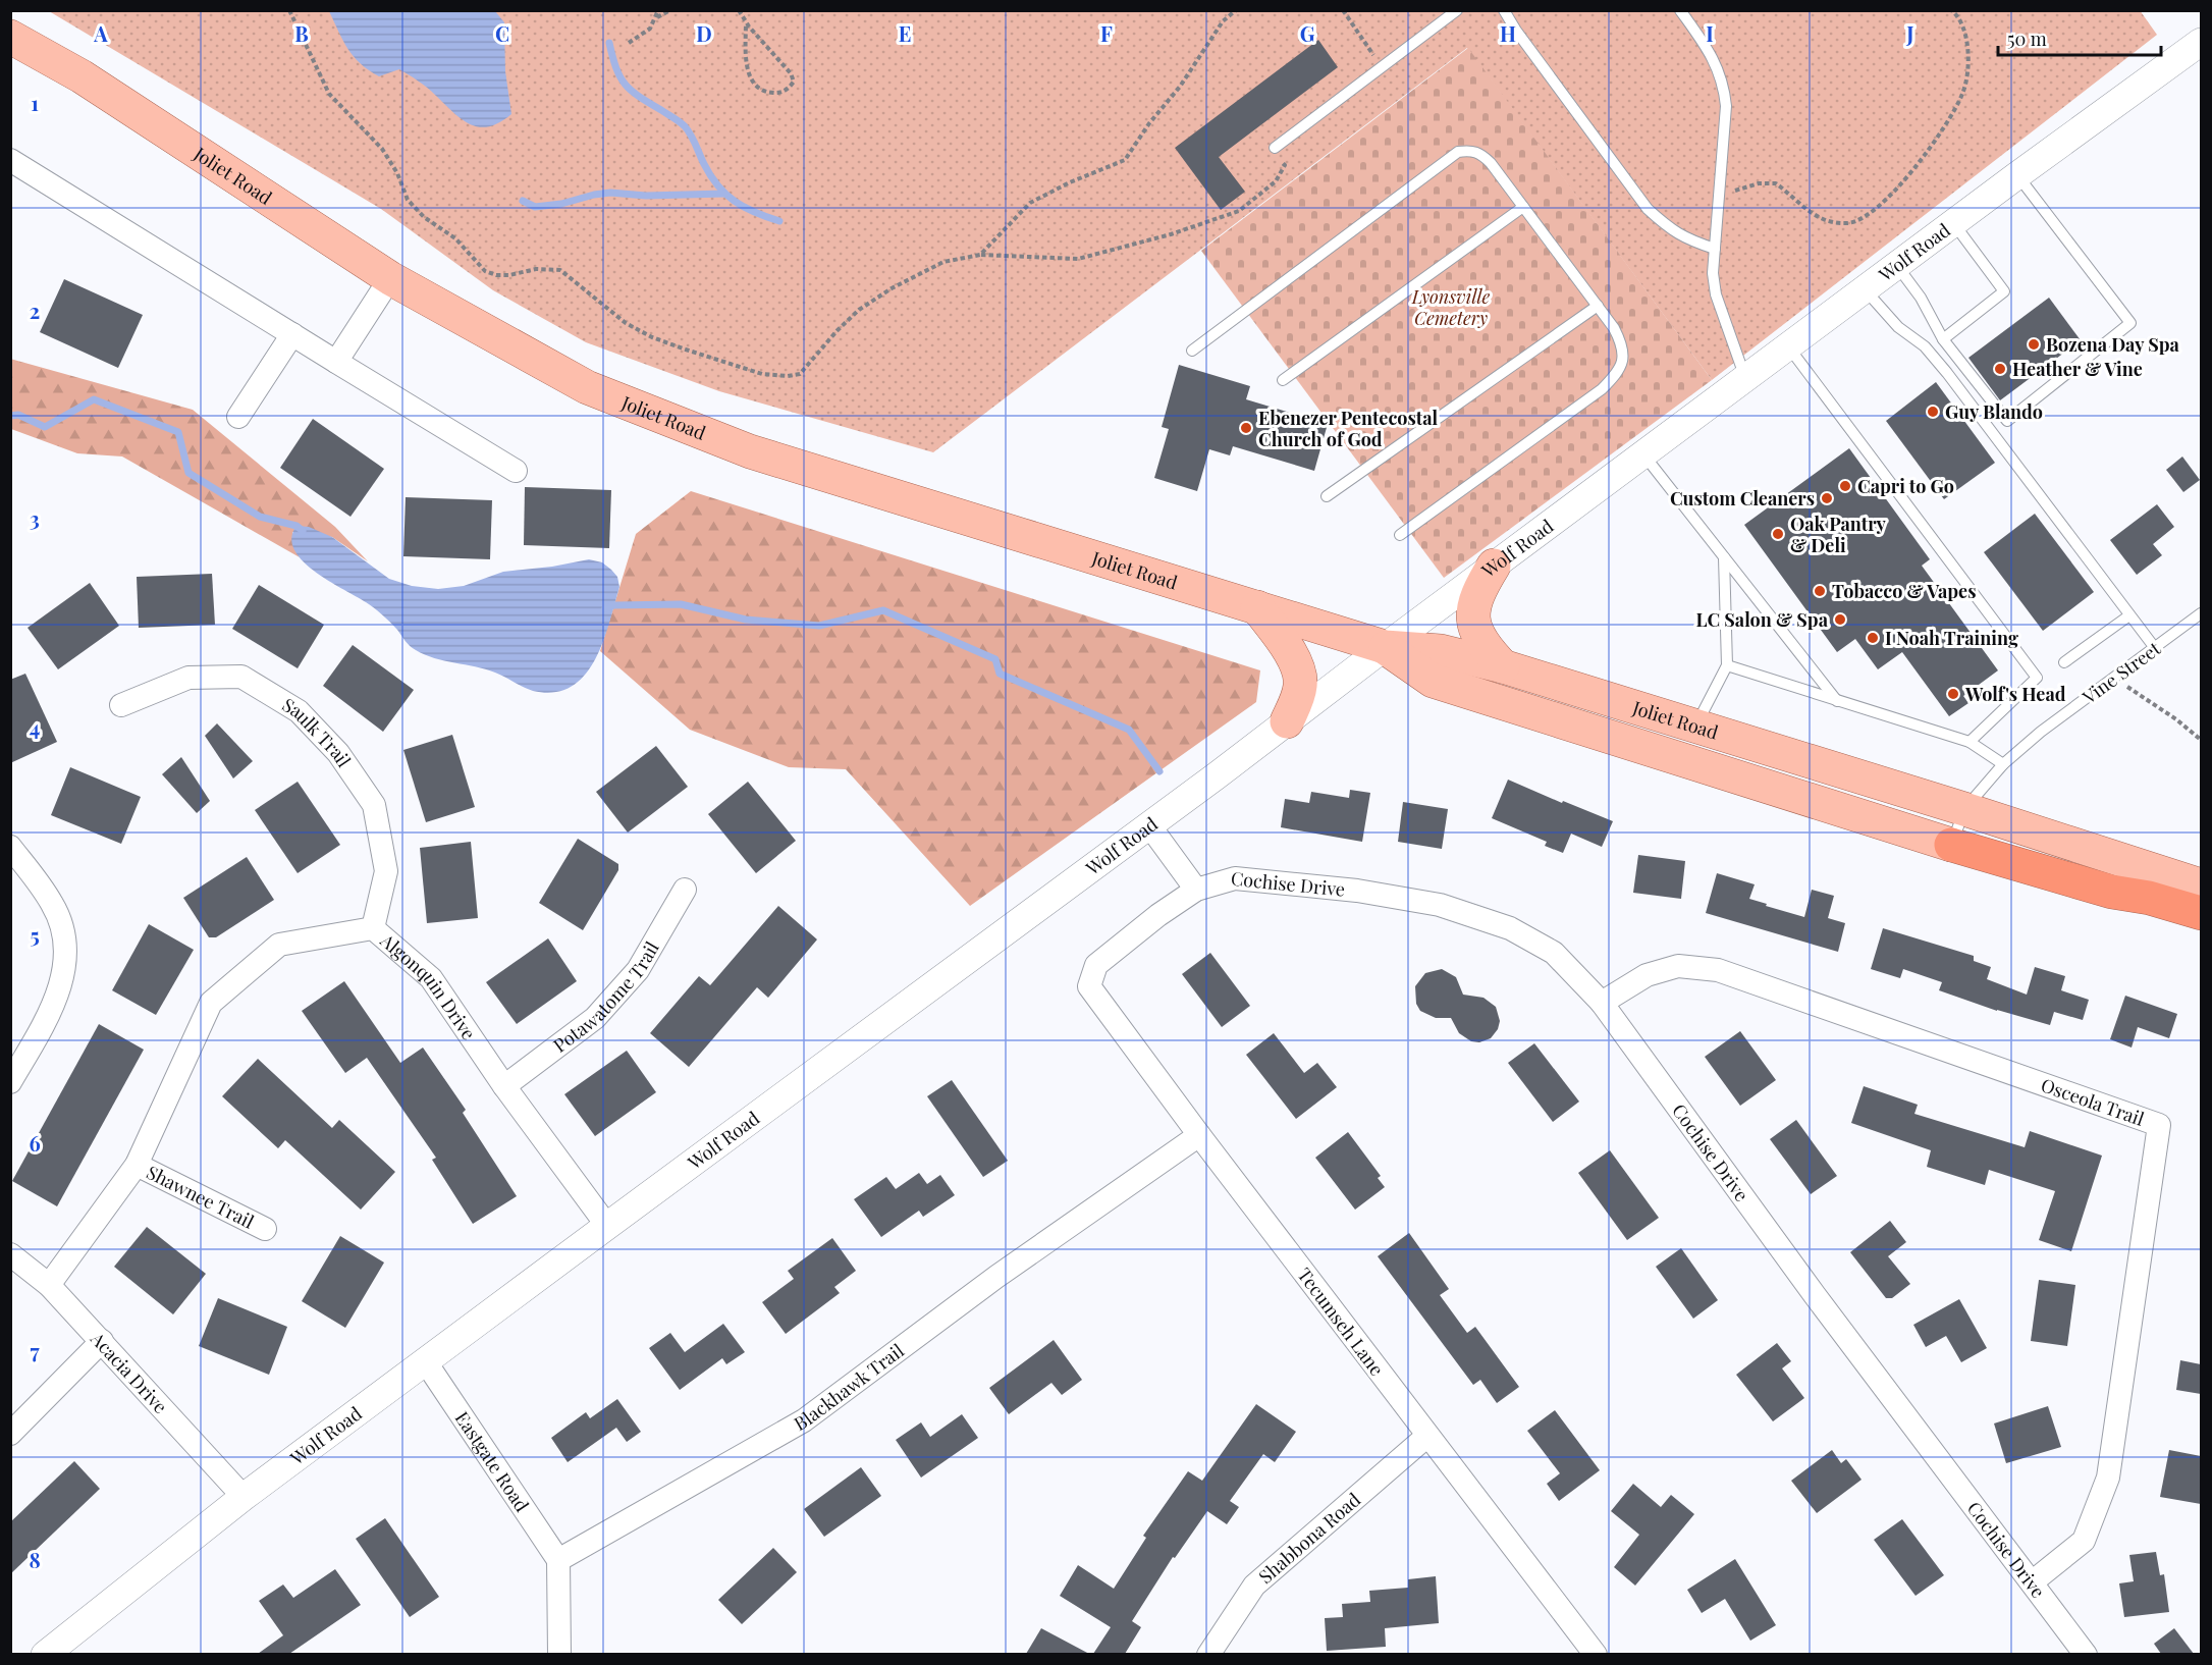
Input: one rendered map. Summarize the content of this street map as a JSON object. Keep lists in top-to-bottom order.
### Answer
{
  "streets": {
    "highway": ["Joliet Road"],
    "street": [
      "Wolf Road",
      "Saulk Trail",
      "Cochise Drive",
      "Algonquin Drive",
      "Potawatome Trail",
      "Osceola Trail",
      "Shawnee Trail",
      "Tecumseh Lane",
      "Acacia Drive",
      "Blackhawk Trail",
      "Eastgate Road",
      "Shabbona Road"
    ],
    "lane": ["Vine Street"]
  },
  "crossings": [
    ["Joliet Road", "Wolf Road"],
    ["Joliet Road", "Vine Street"],
    ["Wolf Road", "Algonquin Drive"],
    ["Wolf Road", "Acacia Drive"],
    ["Wolf Road", "Eastgate Road"],
    ["Saulk Trail", "Algonquin Drive"],
    ["Cochise Drive", "Osceola Trail"],
    ["Cochise Drive", "Tecumseh Lane"],
    ["Algonquin Drive", "Potawatome Trail"],
    ["Algonquin Drive", "Shawnee Trail"],
    ["Algonquin Drive", "Acacia Drive"],
    ["Tecumseh Lane", "Blackhawk Trail"],
    ["Tecumseh Lane", "Shabbona Road"],
    ["Blackhawk Trail", "Eastgate Road"]
  ],
  "parks": ["Lyonsville Cemetery"],
  "places": [
    "Bozena Day Spa",
    "Heather & Vine",
    "Guy Blando",
    "Ebenezer Pentecostal Church of God",
    "Capri to Go",
    "Custom Cleaners",
    "Oak Pantry & Deli",
    "Tobacco & Vapes",
    "LC Salon & Spa",
    "I Noah Training",
    "Wolf's Head"
  ],
  "scale_bar": "50 m",
  "grid": {
    "columns": [
      "A",
      "B",
      "C",
      "D",
      "E",
      "F",
      "G",
      "H",
      "I",
      "J"
    ],
    "rows": [
      "1",
      "2",
      "3",
      "4",
      "5",
      "6",
      "7",
      "8"
    ]
  }
}
